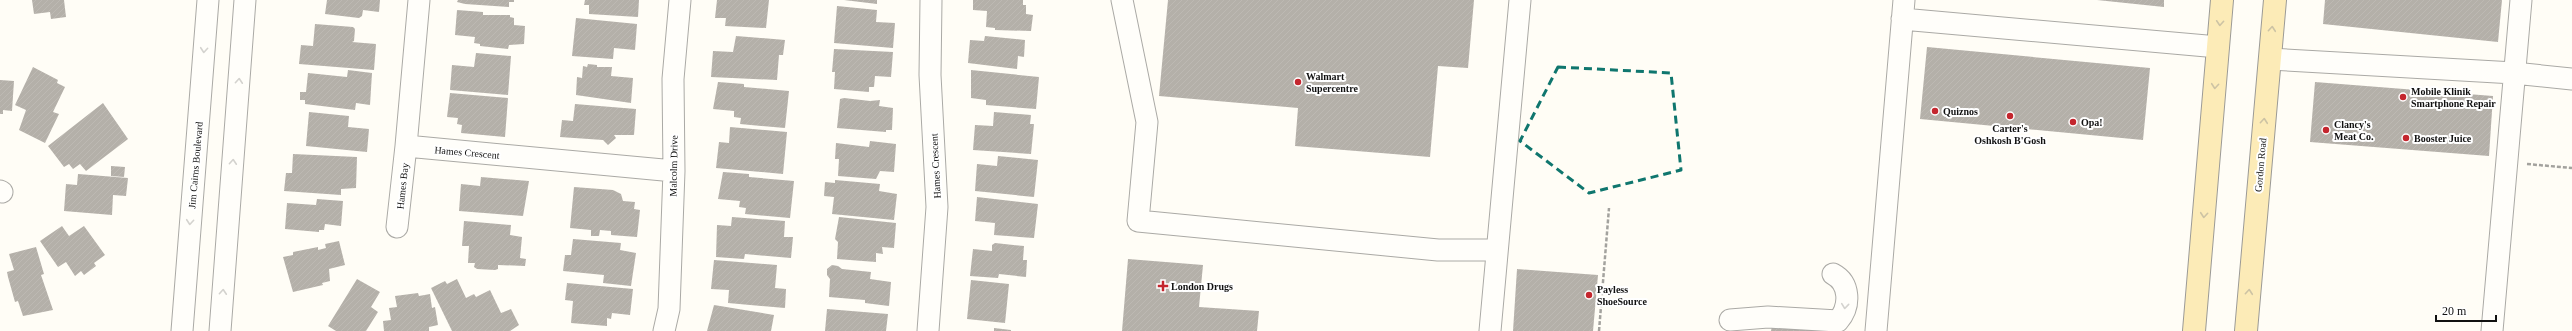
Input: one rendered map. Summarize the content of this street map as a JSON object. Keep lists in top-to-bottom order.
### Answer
{
  "streets": {
    "main road": ["Gordon Road"],
    "street": [
      "Hames Crescent",
      "Jim Cairns Boulevard",
      "Malcolm Drive",
      "Hames Bay"
    ]
  },
  "crossings": [
    ["Hames Crescent", "Malcolm Drive"],
    ["Hames Crescent", "Hames Bay"]
  ],
  "places": {
    "other": [
      "Walmart Supercentre",
      "Mobile Klinik Smartphone Repair",
      "Quiznos",
      "Carter's Oshkosh B'Gosh",
      "Opa!",
      "Clancy's Meat Co.",
      "Booster Juice",
      "Payless ShoeSource"
    ],
    "health": ["London Drugs"]
  },
  "scale_bar": "20 m"
}
